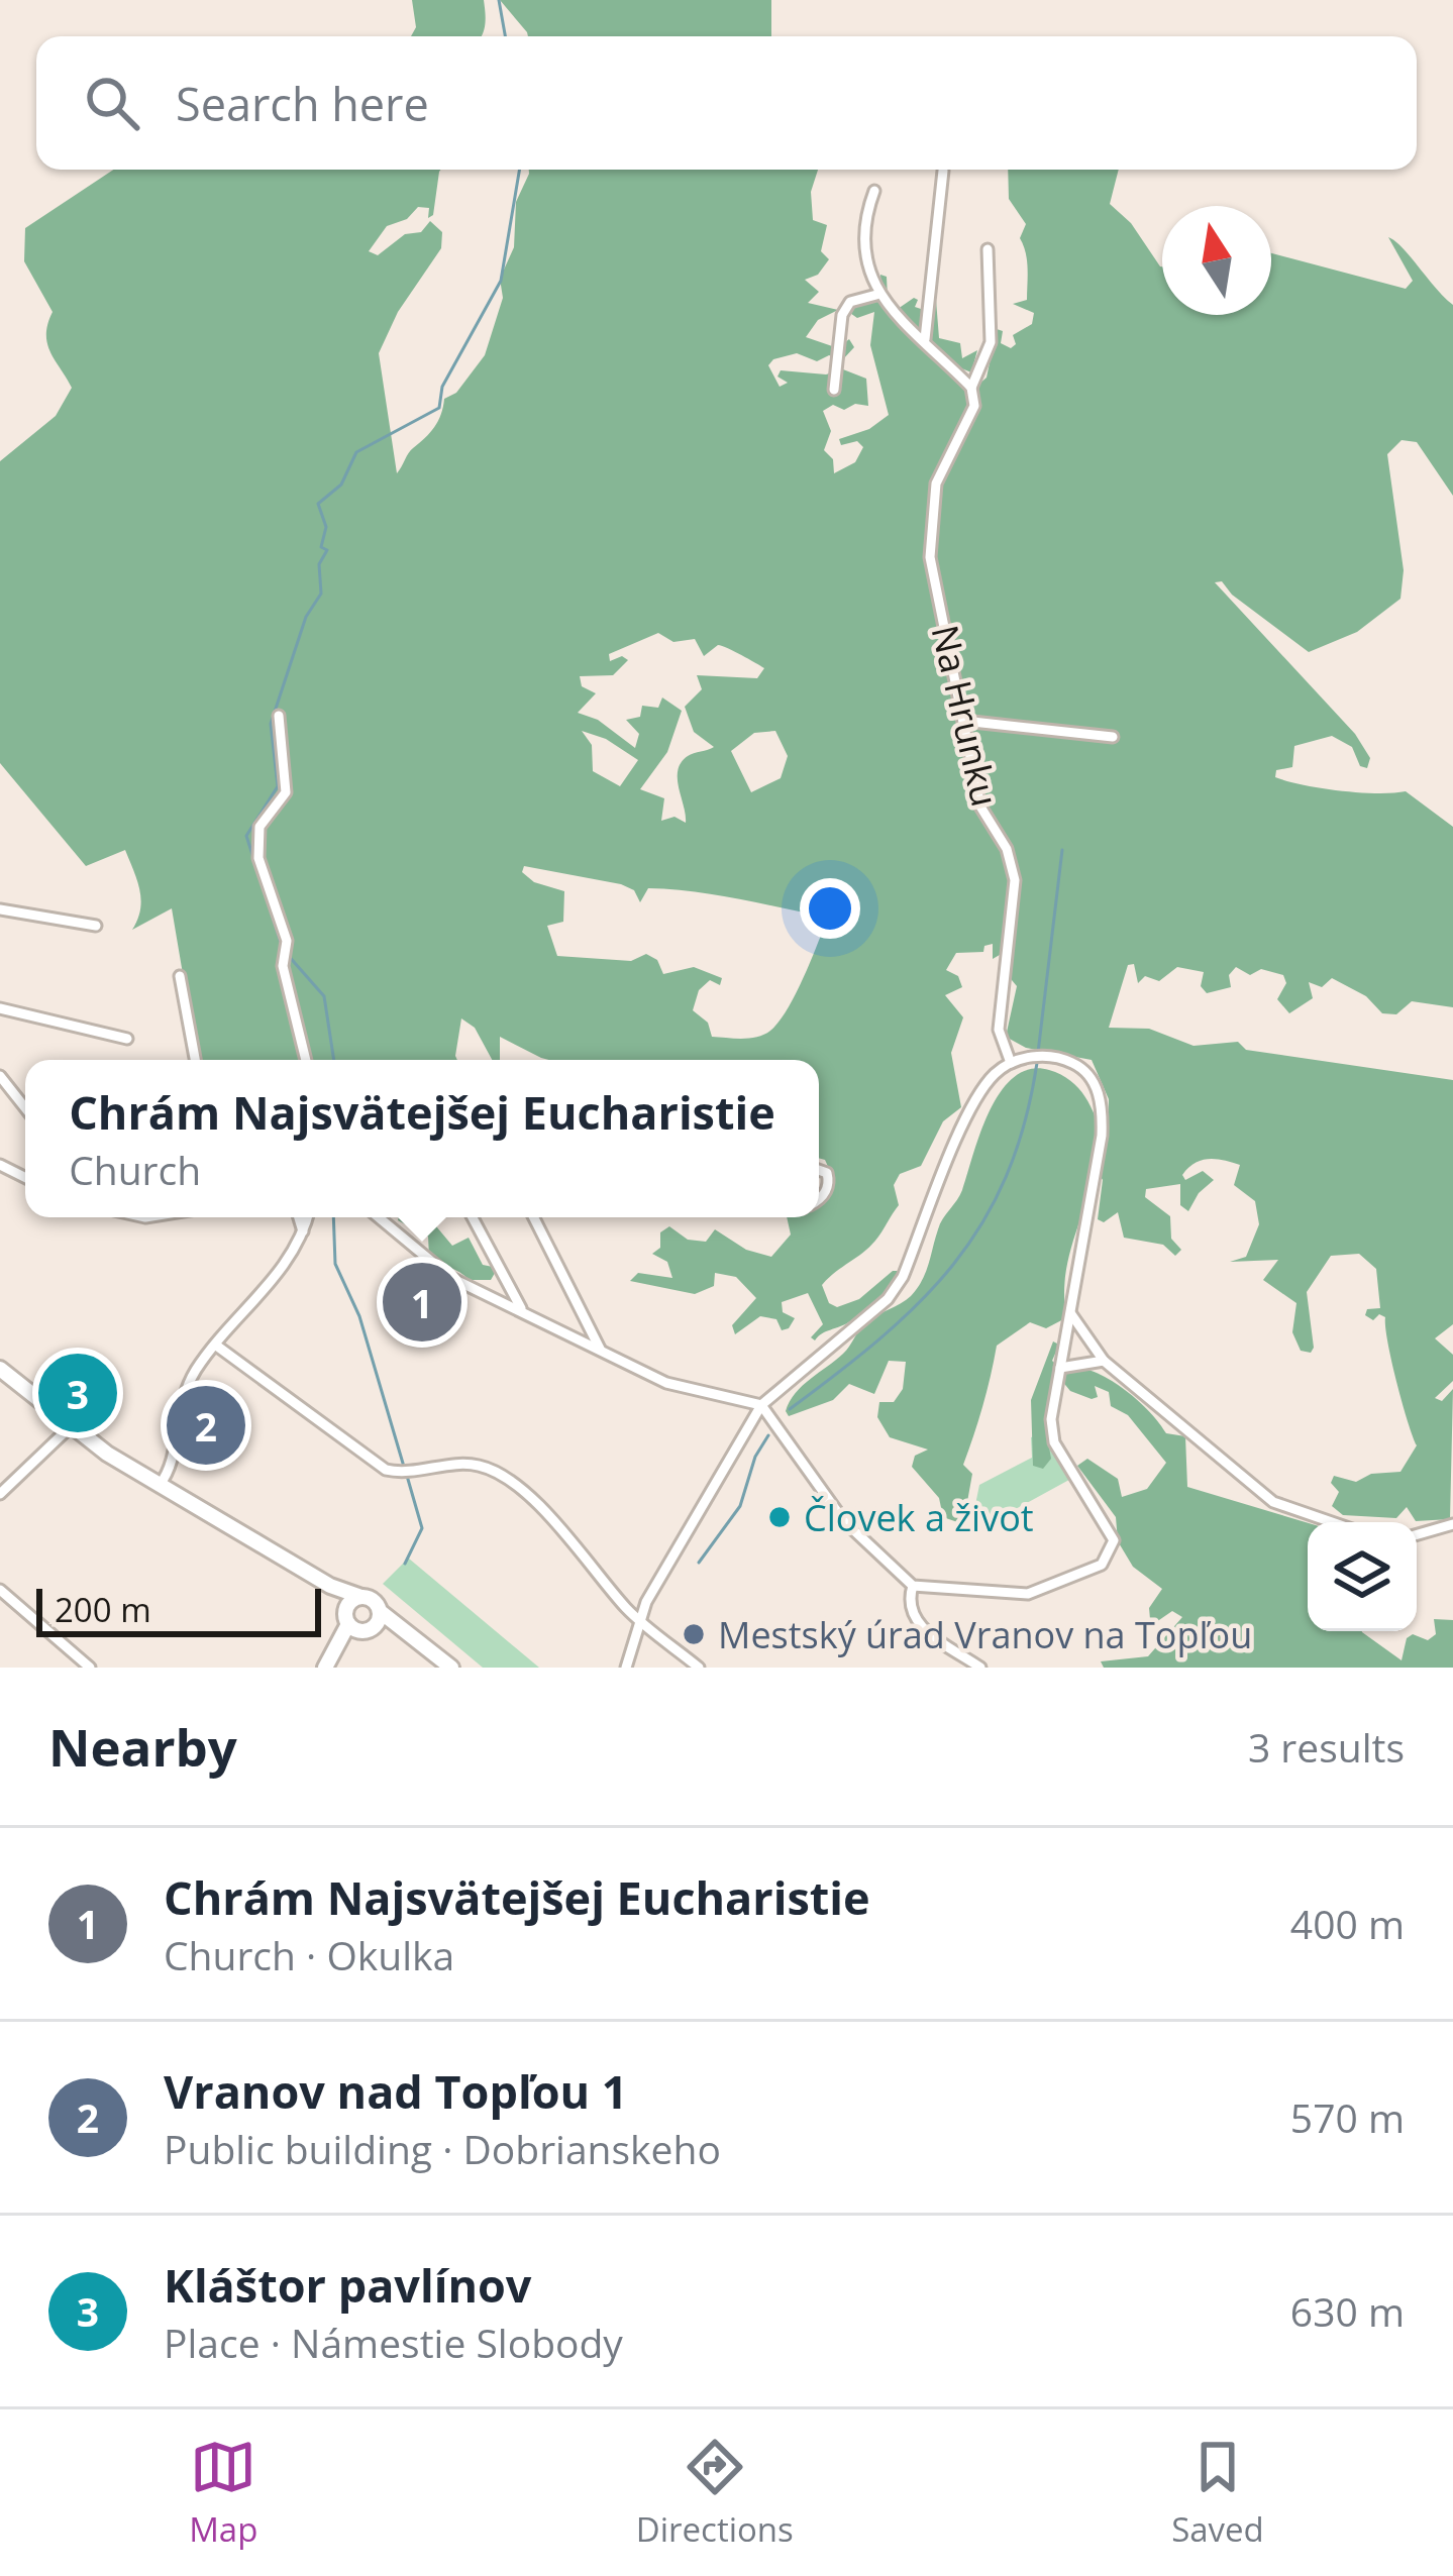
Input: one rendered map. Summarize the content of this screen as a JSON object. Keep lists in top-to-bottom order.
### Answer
{
  "streets": {
    "street": ["Na Hrunku"]
  },
  "places": ["Človek a život", "Mestský úrad Vranov na Topľou"],
  "scale_bar": "200 m",
  "north": "top",
  "page": {
    "search": "Search here",
    "popup": ["Chrám Najsvätejšej Eucharistie", "Church"],
    "pins": ["1", "3", "2"],
    "scale": "200 m",
    "heading": ["Nearby", "3 results"],
    "list": [
      {
        "mark": "1",
        "name": "Chrám Najsvätejšej Eucharistie",
        "note": "Church · Okulka",
        "value": "400 m"
      },
      {
        "mark": "2",
        "name": "Vranov nad Topľou 1",
        "note": "Public building · Dobrianskeho",
        "value": "570 m"
      },
      {
        "mark": "3",
        "name": "Kláštor pavlínov",
        "note": "Place · Námestie Slobody",
        "value": "630 m"
      }
    ],
    "nav": ["Map", "Directions", "Saved"]
  }
}
